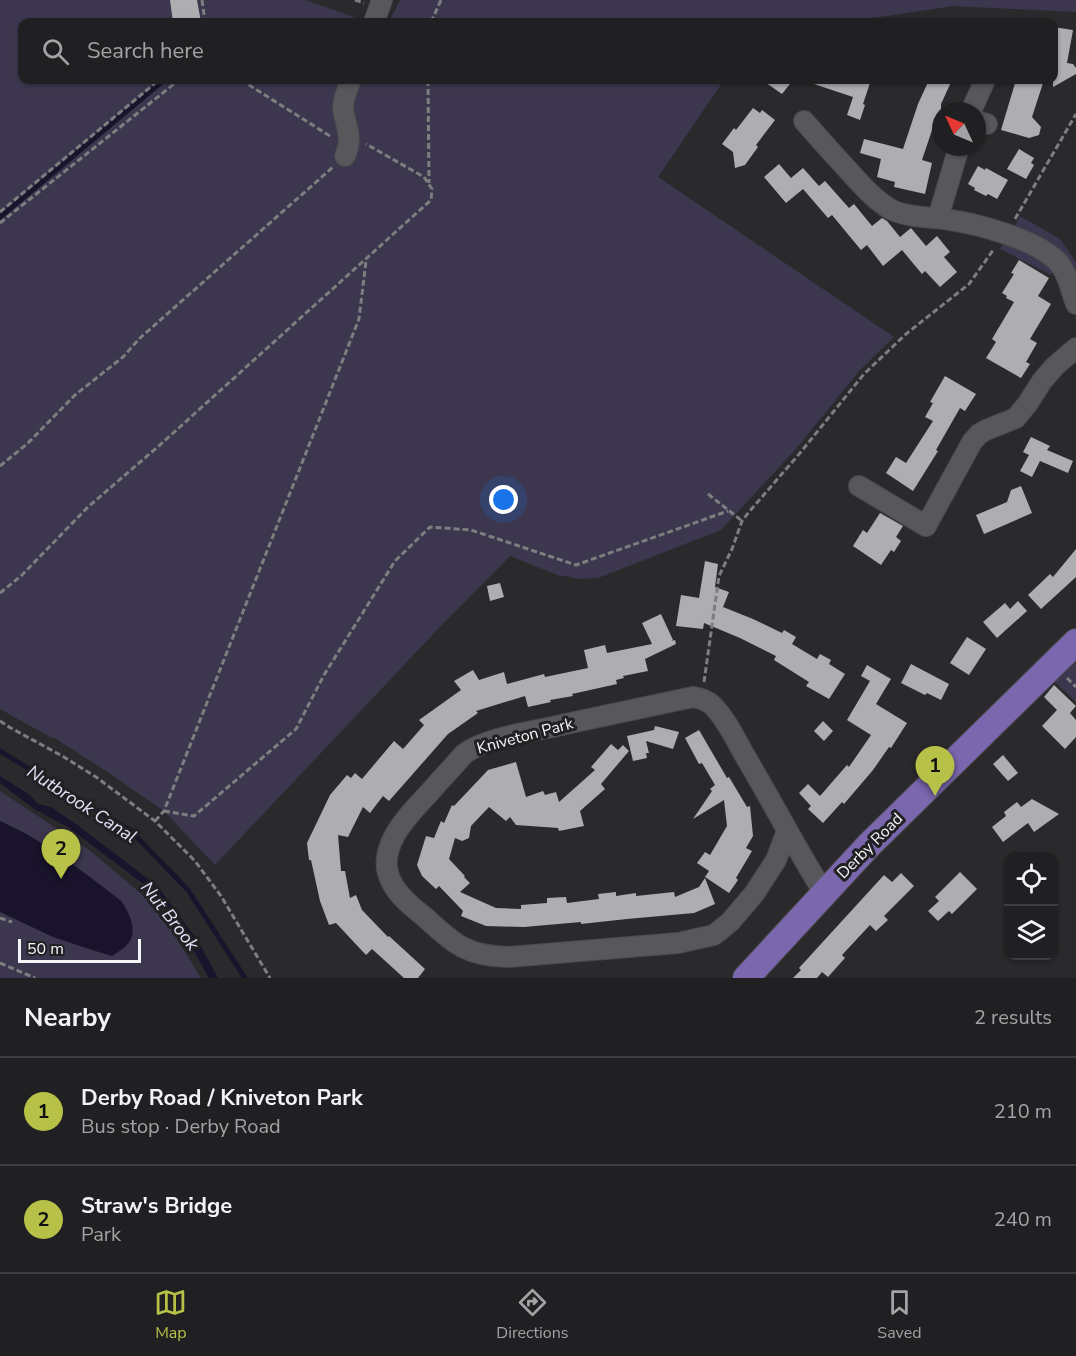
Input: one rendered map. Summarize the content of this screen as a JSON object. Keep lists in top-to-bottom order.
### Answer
{
  "streets": {
    "main road": ["Derby Road"],
    "street": ["Kniveton Park"]
  },
  "water": ["Nutbrook Canal", "Nut Brook"],
  "scale_bar": "50 m",
  "north": "top left",
  "page": {
    "search": "Search here",
    "pins": ["1", "2"],
    "scale": "50 m",
    "heading": ["Nearby", "2 results"],
    "list": [
      {
        "mark": "1",
        "name": "Derby Road / Kniveton Park",
        "note": "Bus stop · Derby Road",
        "value": "210 m"
      },
      {
        "mark": "2",
        "name": "Straw's Bridge",
        "note": "Park",
        "value": "240 m"
      }
    ],
    "nav": ["Map", "Directions", "Saved"]
  }
}
